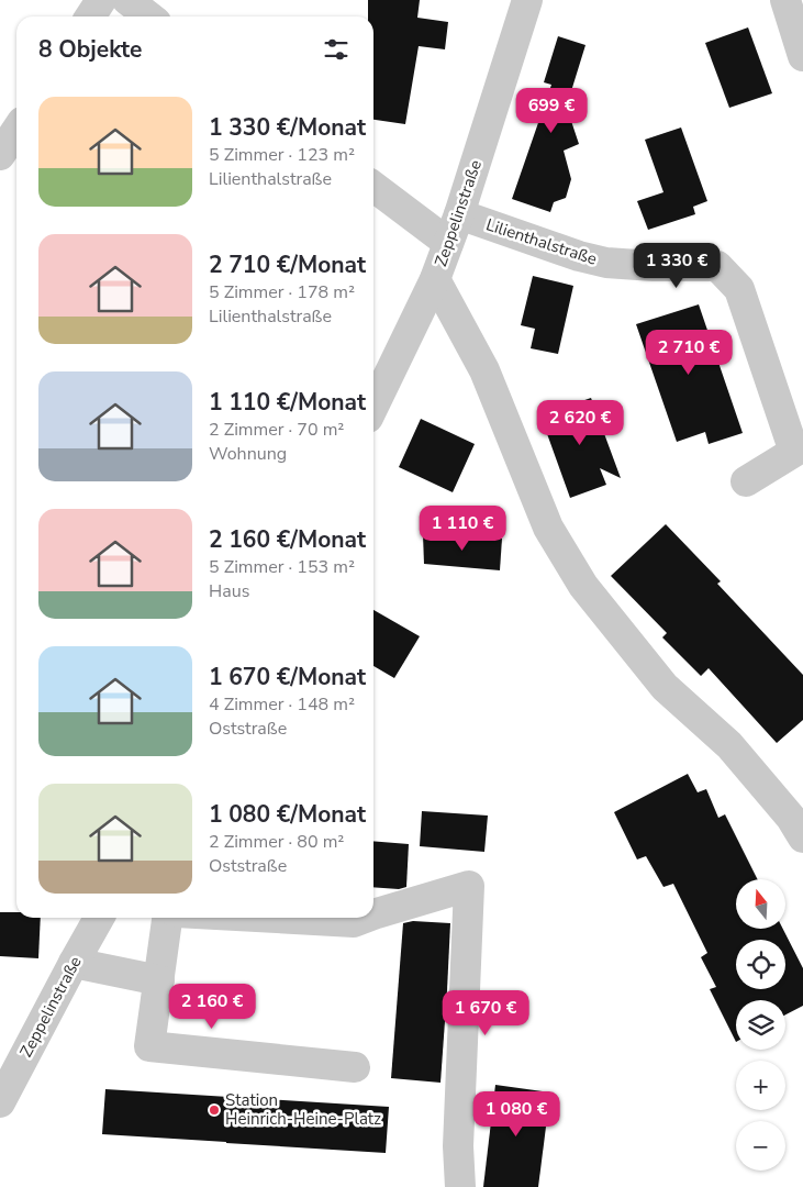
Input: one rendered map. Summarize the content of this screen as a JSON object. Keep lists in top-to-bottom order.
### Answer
{
  "streets": {
    "street": ["Zeppelinstraße", "Lilienthalstraße"]
  },
  "crossings": [
    ["Zeppelinstraße", "Lilienthalstraße"]
  ],
  "places": ["Station Heinrich-Heine-Platz"],
  "north": "top",
  "page": {
    "heading": "8 Objekte",
    "list": [
      {
        "name": "1 330 €/Monat",
        "note": "5 Zimmer · 123 m² · Lilienthalstraße"
      },
      {
        "name": "2 710 €/Monat",
        "note": "5 Zimmer · 178 m² · Lilienthalstraße"
      },
      {
        "name": "1 110 €/Monat",
        "note": "2 Zimmer · 70 m² · Wohnung"
      },
      {
        "name": "2 160 €/Monat",
        "note": "5 Zimmer · 153 m² · Haus"
      },
      {
        "name": "1 670 €/Monat",
        "note": "4 Zimmer · 148 m² · Oststraße"
      },
      {
        "name": "1 080 €/Monat",
        "note": "2 Zimmer · 80 m² · Oststraße"
      }
    ],
    "price": [
      "699 €",
      "1 330 €",
      "2 710 €",
      "2 620 €",
      "1 110 €",
      "2 160 €",
      "1 670 €",
      "1 080 €"
    ],
    "map_buttons": ["+", "−"]
  }
}
